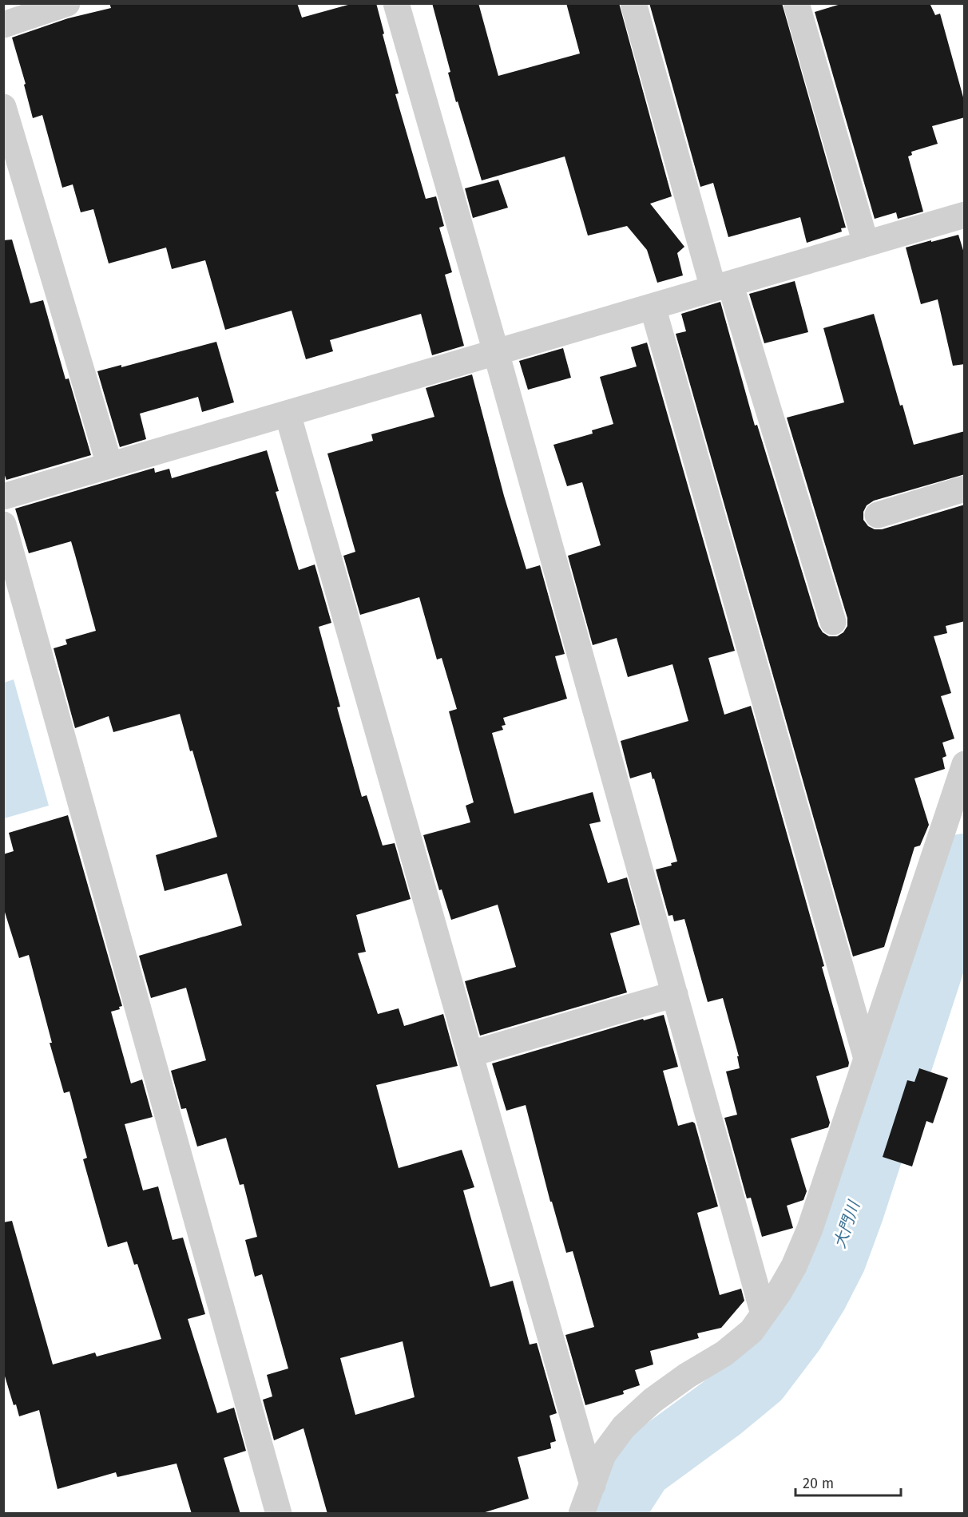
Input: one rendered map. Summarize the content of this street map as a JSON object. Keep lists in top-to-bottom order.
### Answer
{
  "water": ["大門川"],
  "scale_bar": "20 m"
}
